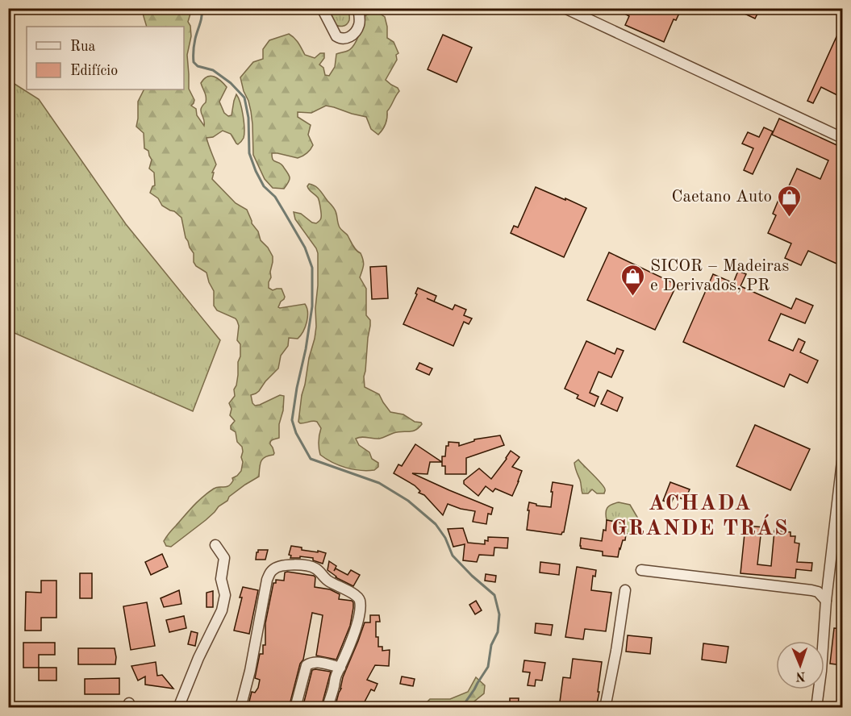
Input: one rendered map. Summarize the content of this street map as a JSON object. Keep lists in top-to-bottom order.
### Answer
{
  "districts": ["ACHADA GRANDE TRÁS"],
  "places": {
    "shop": ["Caetano Auto", "SICOR – Madeiras e Derivados, PR"]
  },
  "legend": ["Rua", "Edifício"],
  "north": "bottom"
}
